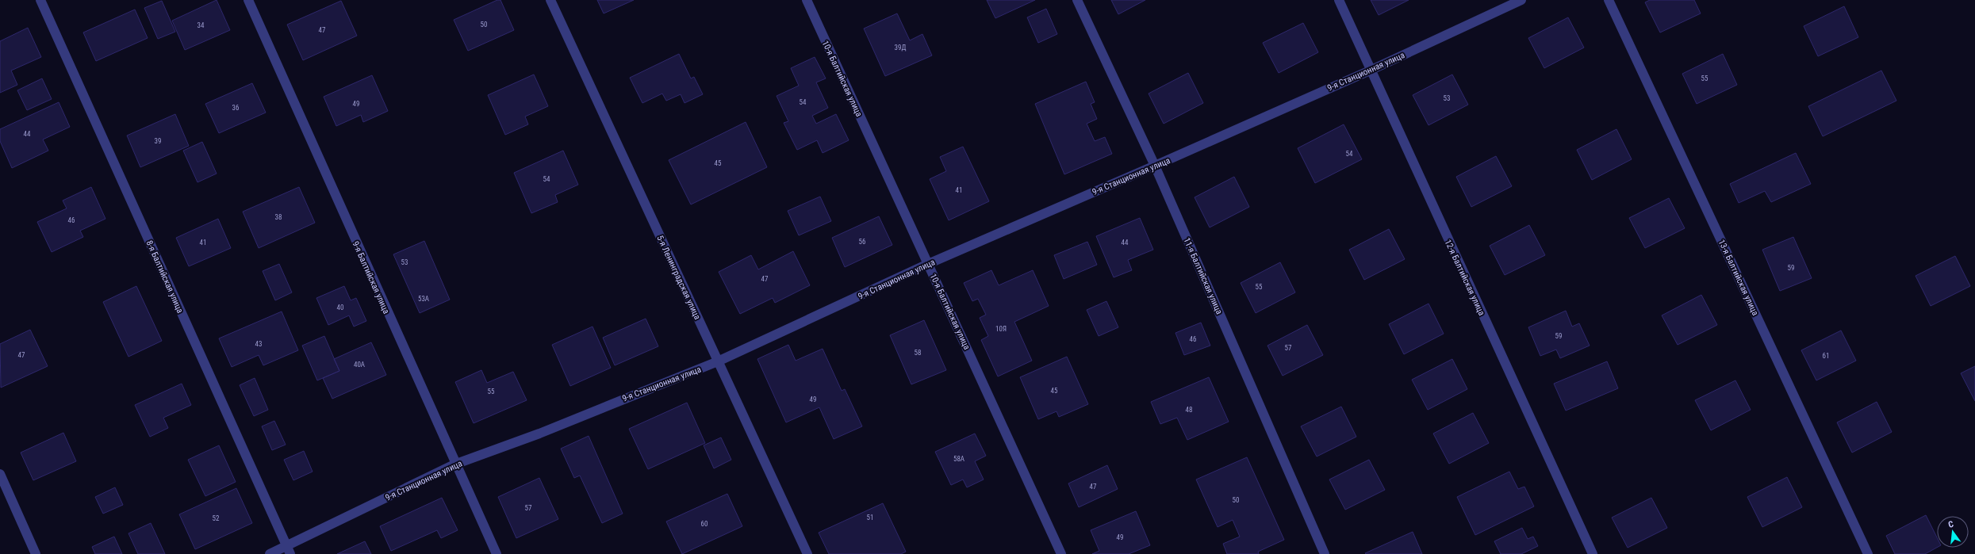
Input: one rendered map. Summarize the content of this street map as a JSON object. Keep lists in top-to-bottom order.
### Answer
{
  "streets": {
    "street": [
      "9-я Станционная улица",
      "10-я Балтийская улица",
      "11-я Балтийская улица",
      "8-я Балтийская улица",
      "9-я Балтийская улица",
      "5-я Ленинградская улица",
      "12-я Балтийская улица",
      "13-я Балтийская улица"
    ]
  },
  "crossings": [
    ["9-я Станционная улица", "10-я Балтийская улица"],
    ["9-я Станционная улица", "11-я Балтийская улица"],
    ["9-я Станционная улица", "8-я Балтийская улица"],
    ["9-я Станционная улица", "9-я Балтийская улица"],
    ["9-я Станционная улица", "5-я Ленинградская улица"],
    ["9-я Станционная улица", "12-я Балтийская улица"]
  ],
  "house_numbers": [
    "50",
    "34",
    "47",
    "39Д",
    "55",
    "53",
    "54",
    "49",
    "36",
    "44",
    "39",
    "54",
    "45",
    "54",
    "41",
    "38",
    "46",
    "56",
    "41",
    "44",
    "53",
    "59",
    "47",
    "55",
    "53А",
    "40",
    "10Я",
    "59",
    "46",
    "43",
    "57",
    "58",
    "47",
    "61",
    "40А",
    "45",
    "55",
    "49",
    "48",
    "58А",
    "47",
    "50",
    "57",
    "51",
    "52",
    "60",
    "49"
  ],
  "north": "top"
}
